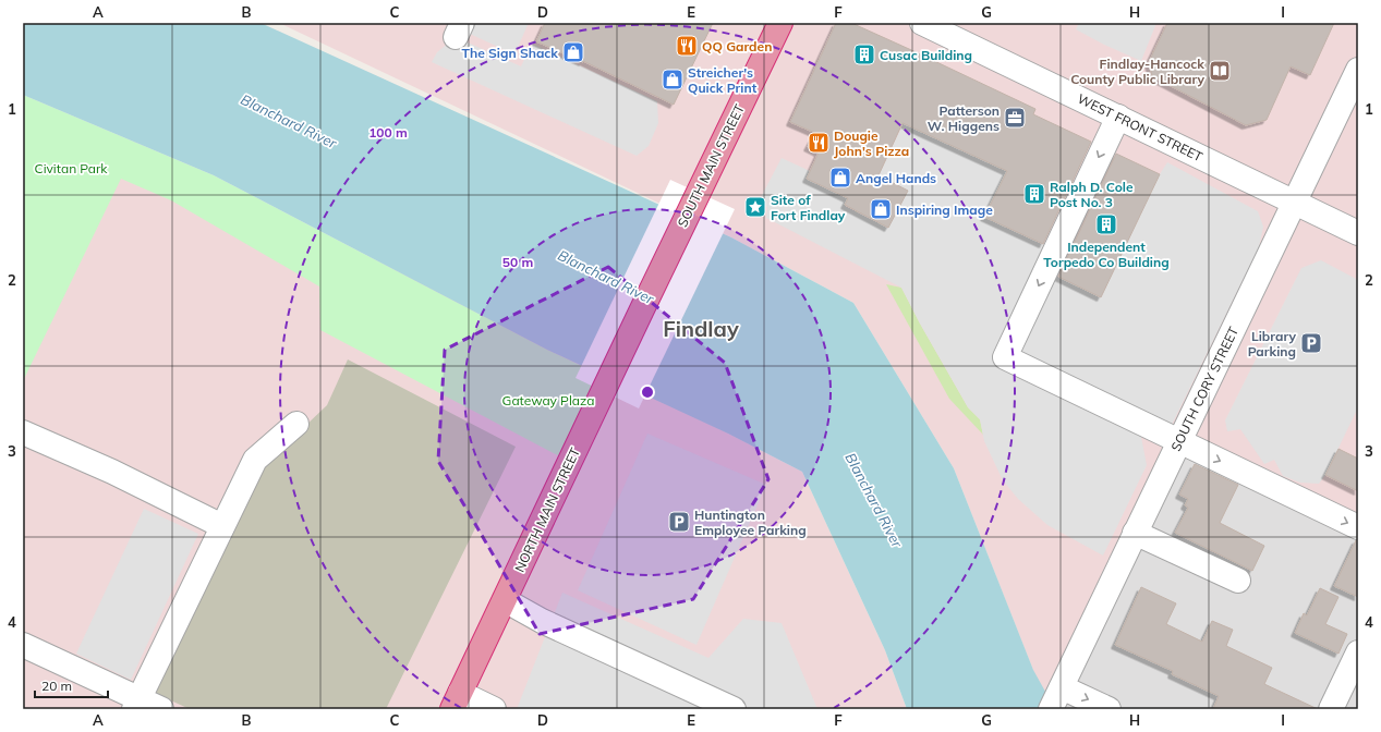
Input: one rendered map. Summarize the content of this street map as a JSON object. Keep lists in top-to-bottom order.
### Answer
{
  "streets": {
    "highway": ["SOUTH MAIN STREET", "NORTH MAIN STREET"],
    "street": ["WEST FRONT STREET", "SOUTH CORY STREET"]
  },
  "crossings": [
    ["WEST FRONT STREET", "SOUTH CORY STREET"],
    ["SOUTH MAIN STREET", "NORTH MAIN STREET"]
  ],
  "districts": ["Findlay"],
  "water": ["Blanchard River"],
  "parks": ["Civitan Park", "Gateway Plaza"],
  "places": {
    "restaurant": ["QQ Garden", "Dougie John's Pizza"],
    "shop": [
      "The Sign Shack",
      "Streicher's Quick Print",
      "Angel Hands",
      "Inspiring Image"
    ],
    "building": ["Cusac Building", "Ralph D. Cole Post No. 3", "Independent Torpedo Co Building"],
    "library": ["Findlay-Hancock County Public Library"],
    "office": ["Patterson W. Higgens"],
    "place": ["Site of Fort Findlay"],
    "parking": ["Library Parking", "Huntington Employee Parking"]
  },
  "scale_bar": "20 m",
  "grid": {
    "columns": [
      "A",
      "B",
      "C",
      "D",
      "E",
      "F",
      "G",
      "H",
      "I"
    ],
    "rows": [
      "1",
      "2",
      "3",
      "4"
    ]
  },
  "rings": ["100 m", "50 m"]
}
